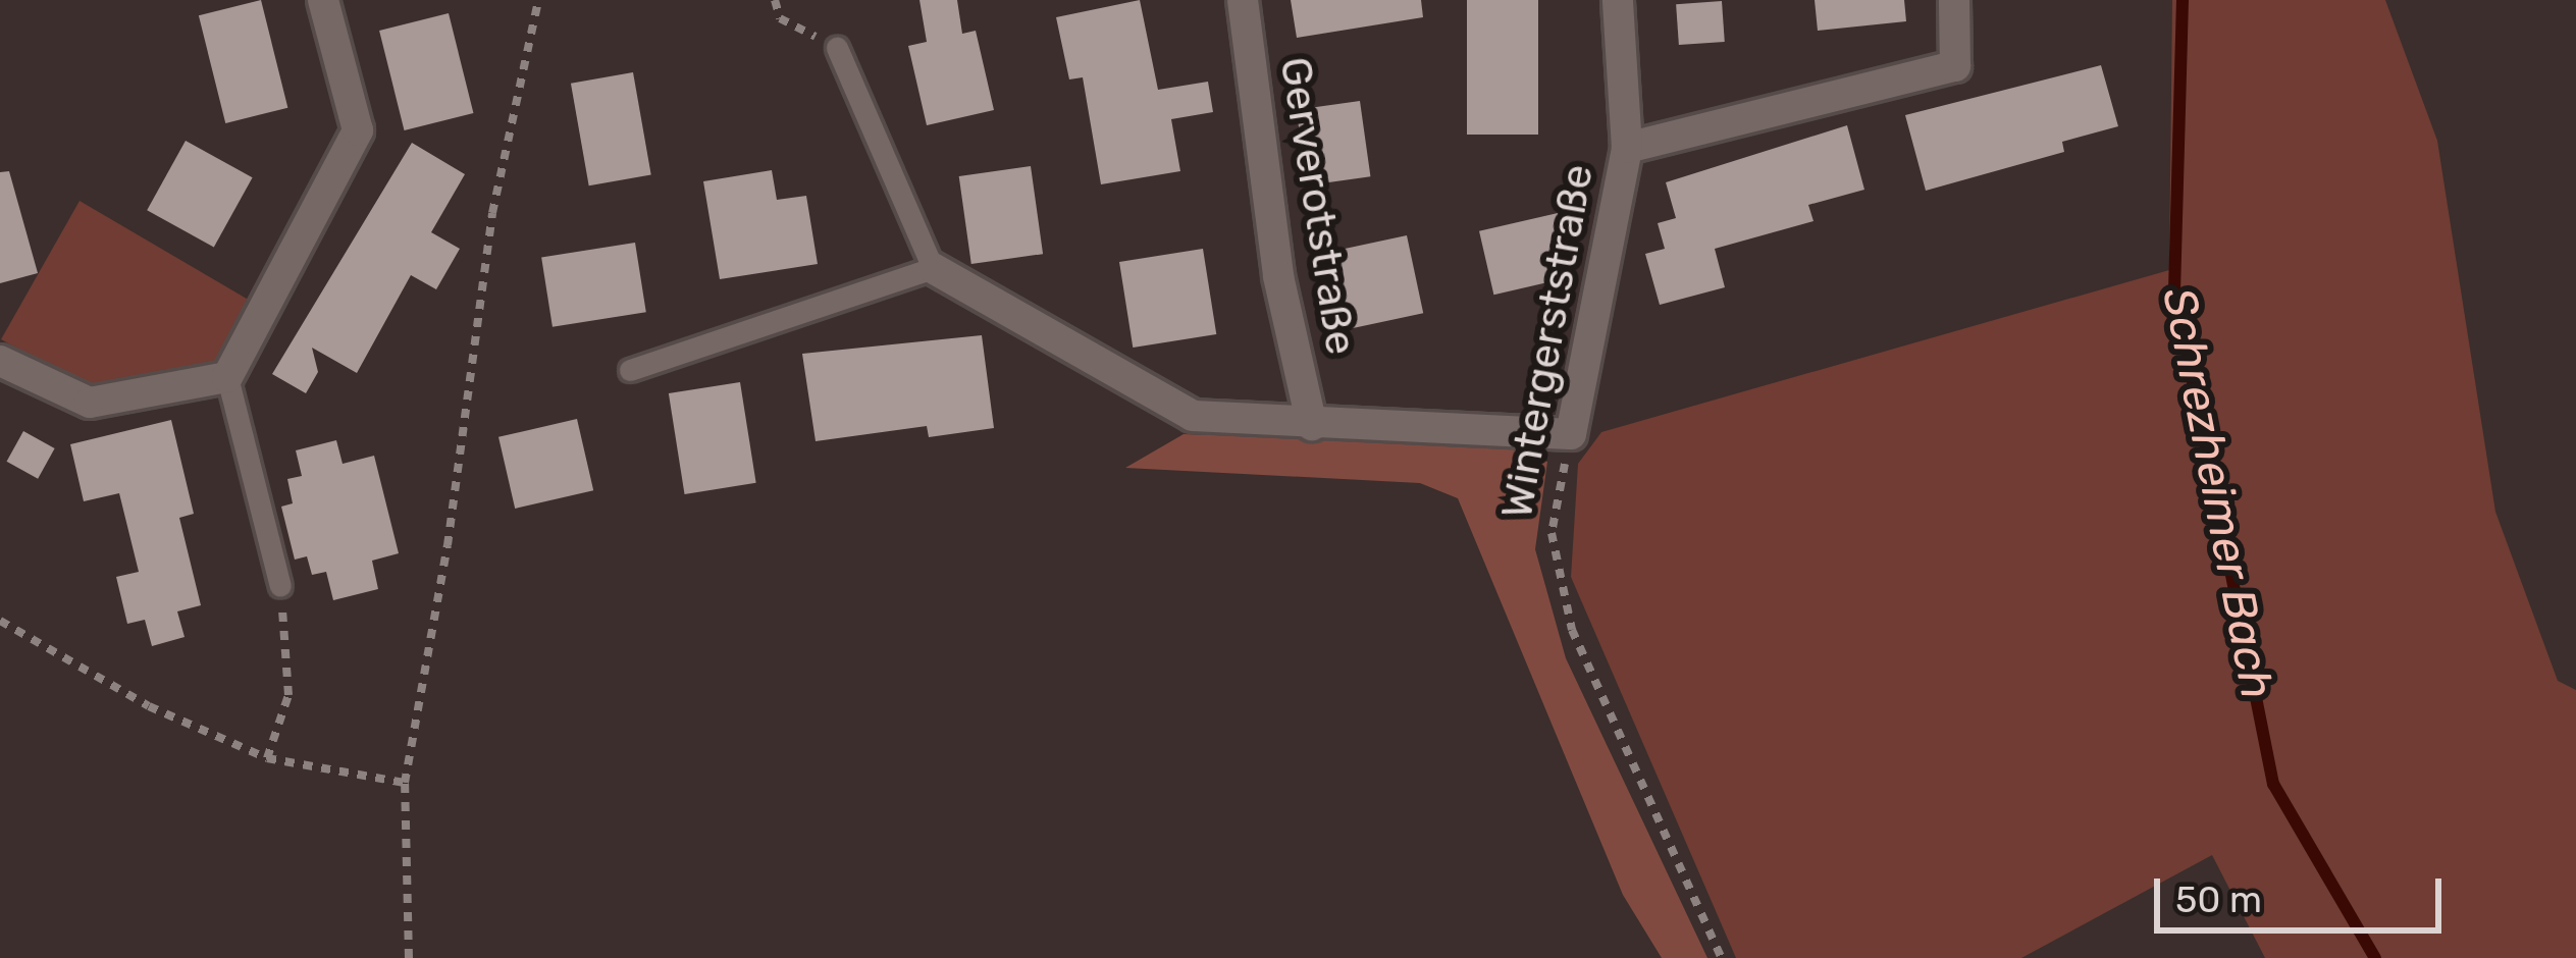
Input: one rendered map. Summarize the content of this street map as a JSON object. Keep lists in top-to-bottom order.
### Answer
{
  "streets": {
    "street": ["Gerverotstraße", "Wintergerststraße"]
  },
  "water": ["Schrezheimer Bach"],
  "scale_bar": "50 m"
}
